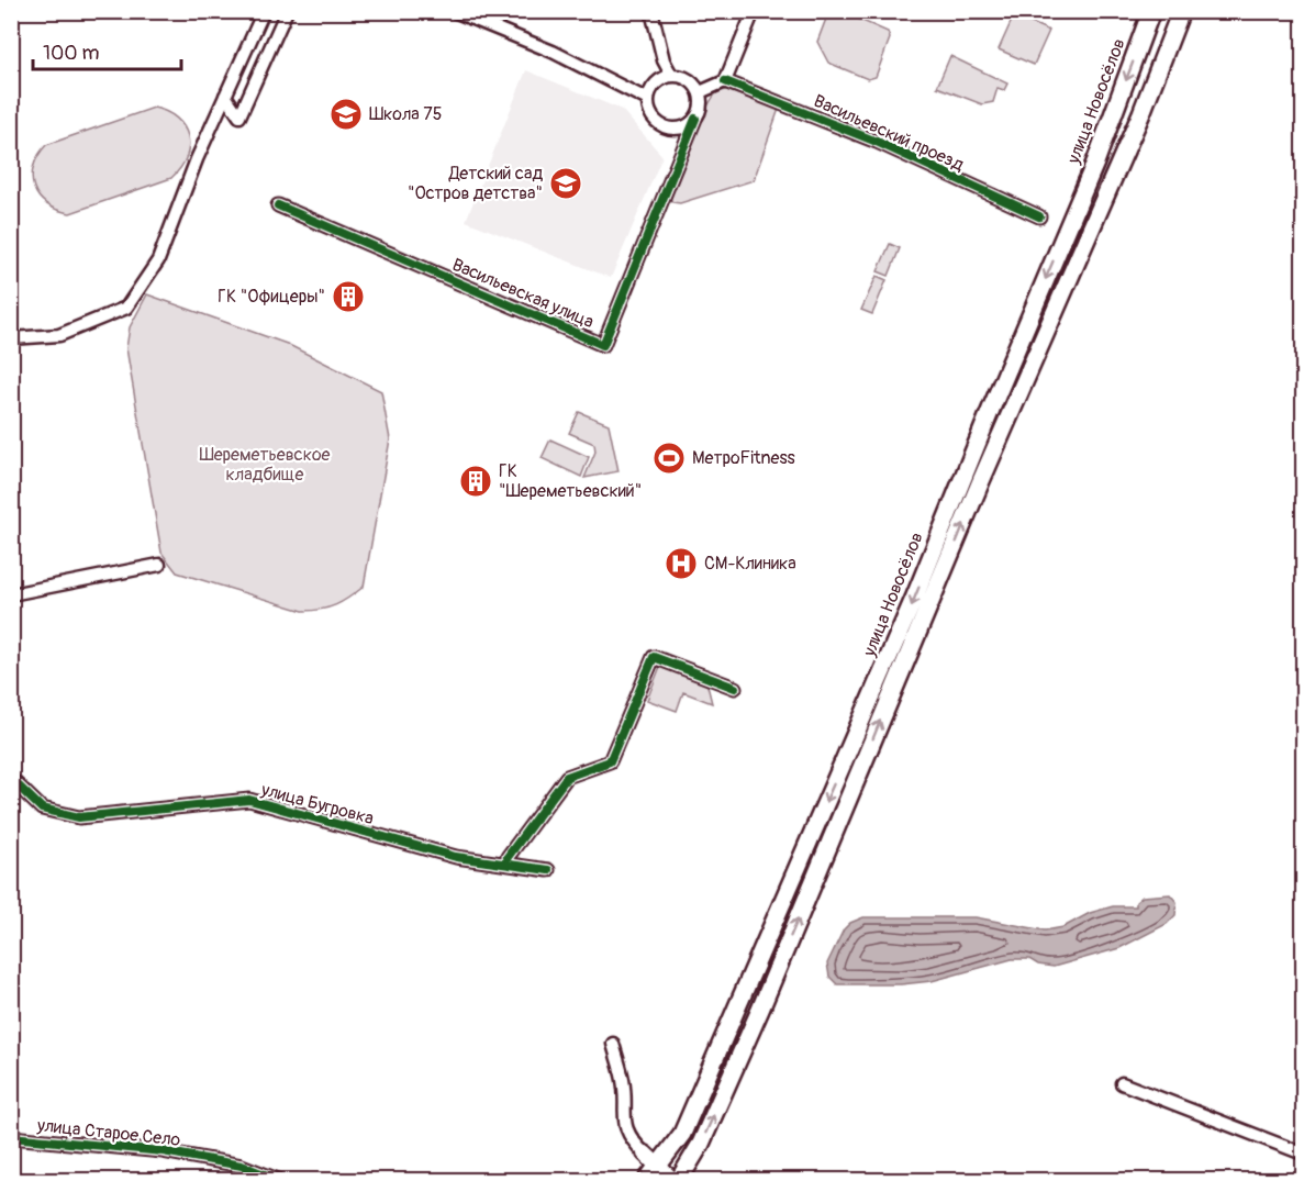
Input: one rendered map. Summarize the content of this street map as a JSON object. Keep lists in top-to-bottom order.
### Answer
{
  "streets": {
    "main road": ["улица Новосёлов"],
    "street": [
      "Васильевский проезд",
      "Васильевская улица",
      "улица Бугровка",
      "улица Старое Село"
    ]
  },
  "parks": ["Шереметьевское кладбище"],
  "places": {
    "school or university": ["Школа 75", "Детский сад \"Остров детства\""],
    "building": ["ГК \"Офицеры\"", "ГК \"Шереметьевский\""],
    "sports": ["МетроFitness"],
    "hospital": ["СМ-Клиника"]
  },
  "scale_bar": "100 m"
}
